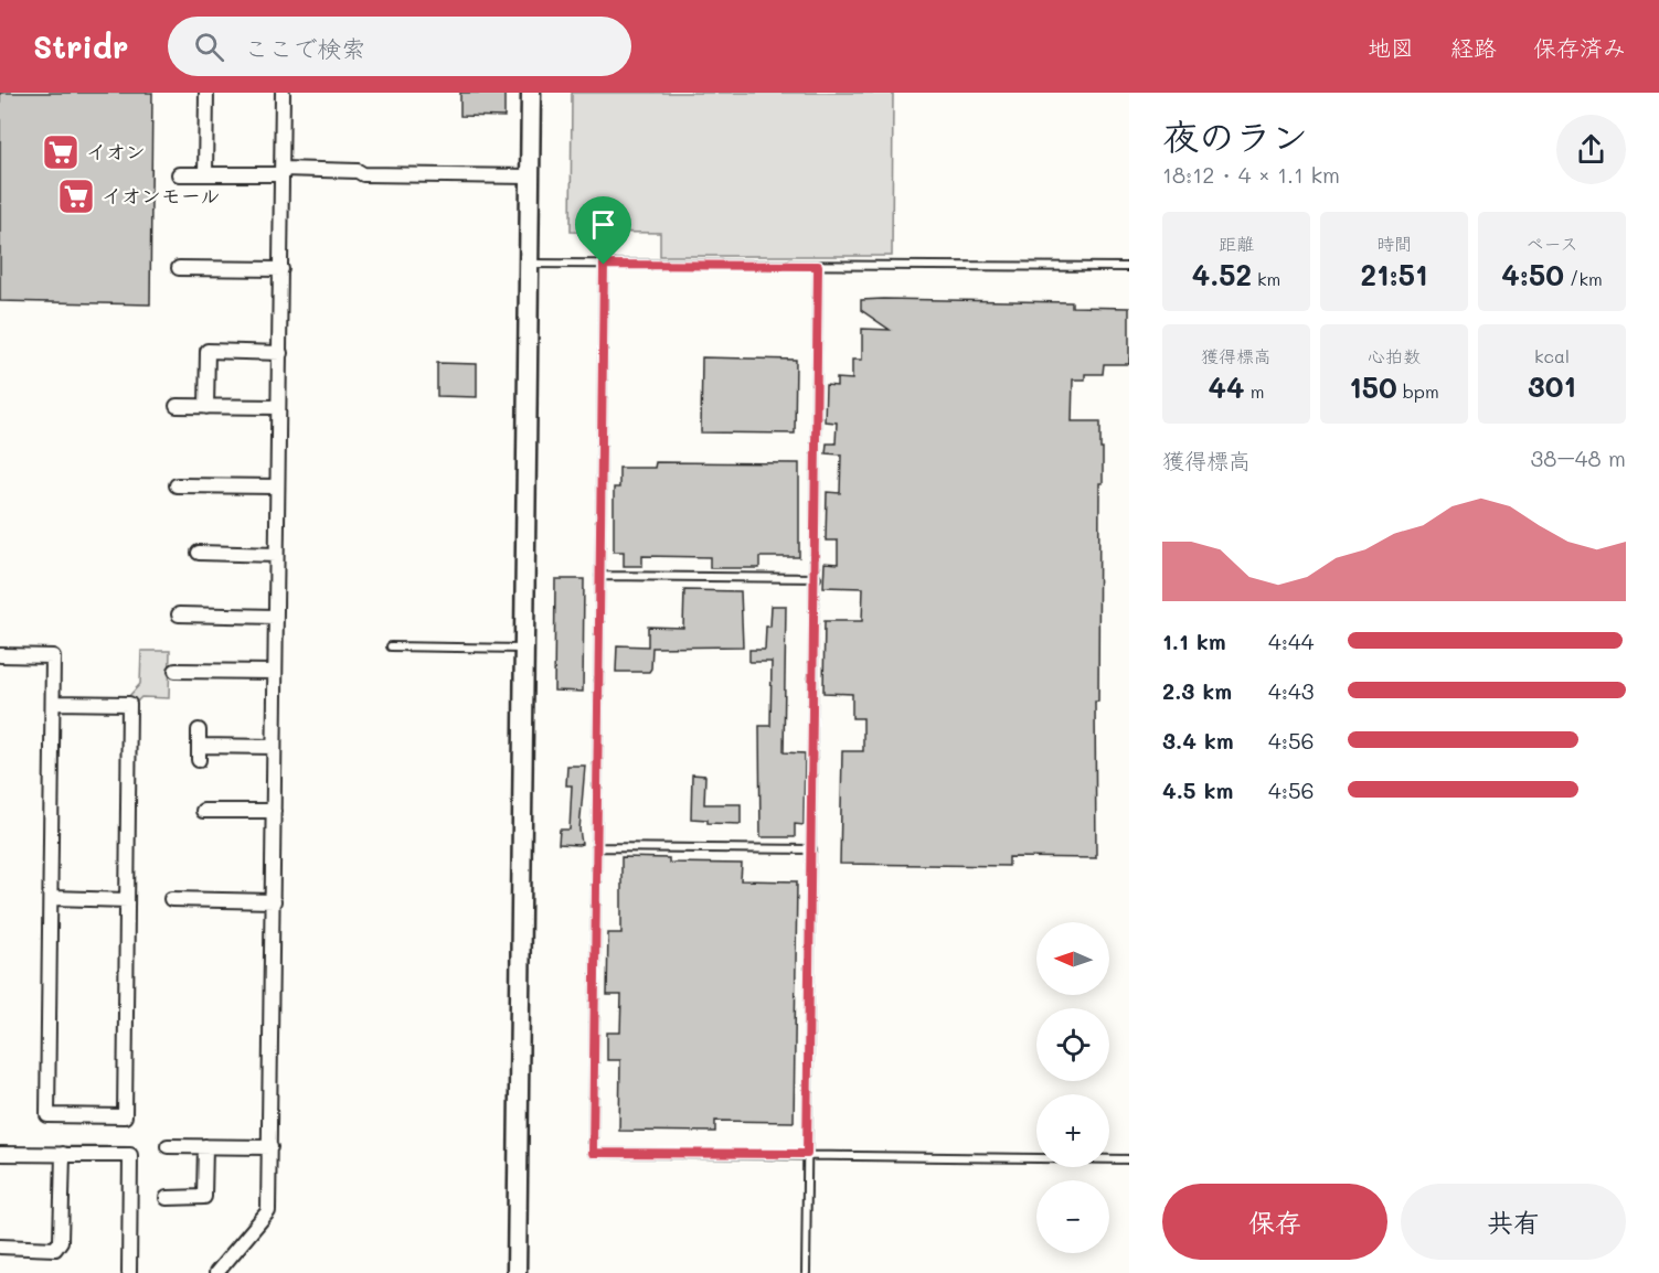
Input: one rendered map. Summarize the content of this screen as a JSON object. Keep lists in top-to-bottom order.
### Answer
{
  "places": {
    "supermarket": ["イオン", "イオンモール"]
  },
  "north": "left",
  "page": {
    "header": "Stridr",
    "search": "ここで検索",
    "nav": ["地図", "経路", "保存済み"],
    "heading": ["夜のラン", "18:12 · 4 × 1.1 km"],
    "stats": [
      ["距離", "4.52 km"],
      ["時間", "21:51"],
      ["ペース", "4:50 /km"],
      ["獲得標高", "44 m"],
      ["心拍数", "150 bpm"],
      ["kcal", "301"]
    ],
    "chart": ["獲得標高", "38–48 m"],
    "list": [
      {
        "name": "1.1 km",
        "note": "4:44"
      },
      {
        "name": "2.3 km",
        "note": "4:43"
      },
      {
        "name": "3.4 km",
        "note": "4:56"
      },
      {
        "name": "4.5 km",
        "note": "4:56"
      }
    ],
    "map_buttons": ["+", "−"],
    "buttons": ["保存", "共有"]
  }
}
